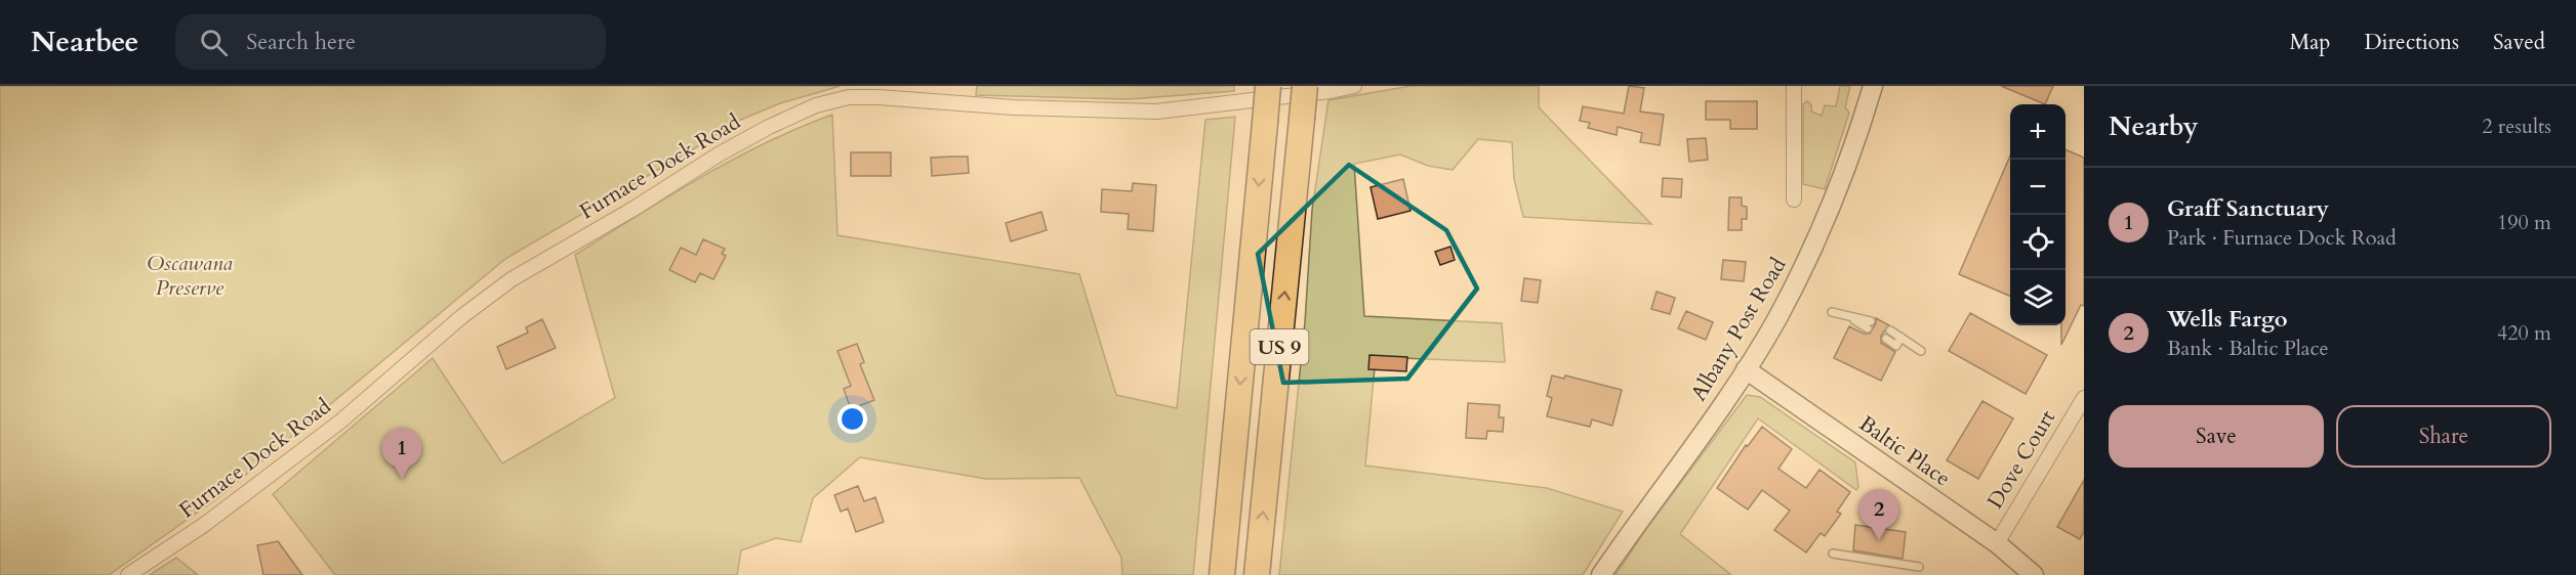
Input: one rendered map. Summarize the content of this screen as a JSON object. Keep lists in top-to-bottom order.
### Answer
{
  "streets": {
    "highway": ["US 9"],
    "main road": ["Albany Post Road", "Baltic Place"],
    "street": ["Furnace Dock Road", "Dove Court"]
  },
  "crossings": [
    ["Albany Post Road", "Baltic Place"],
    ["Baltic Place", "Dove Court"]
  ],
  "parks": ["Oscawana Preserve"],
  "page": {
    "header": "Nearbee",
    "search": "Search here",
    "nav": ["Map", "Directions", "Saved"],
    "heading": ["Nearby", "2 results"],
    "map_buttons": ["+", "−"],
    "list": [
      {
        "mark": "1",
        "name": "Graff Sanctuary",
        "note": "Park · Furnace Dock Road",
        "value": "190 m"
      },
      {
        "mark": "2",
        "name": "Wells Fargo",
        "note": "Bank · Baltic Place",
        "value": "420 m"
      }
    ],
    "buttons": ["Save", "Share"],
    "pins": ["1", "2"]
  }
}
